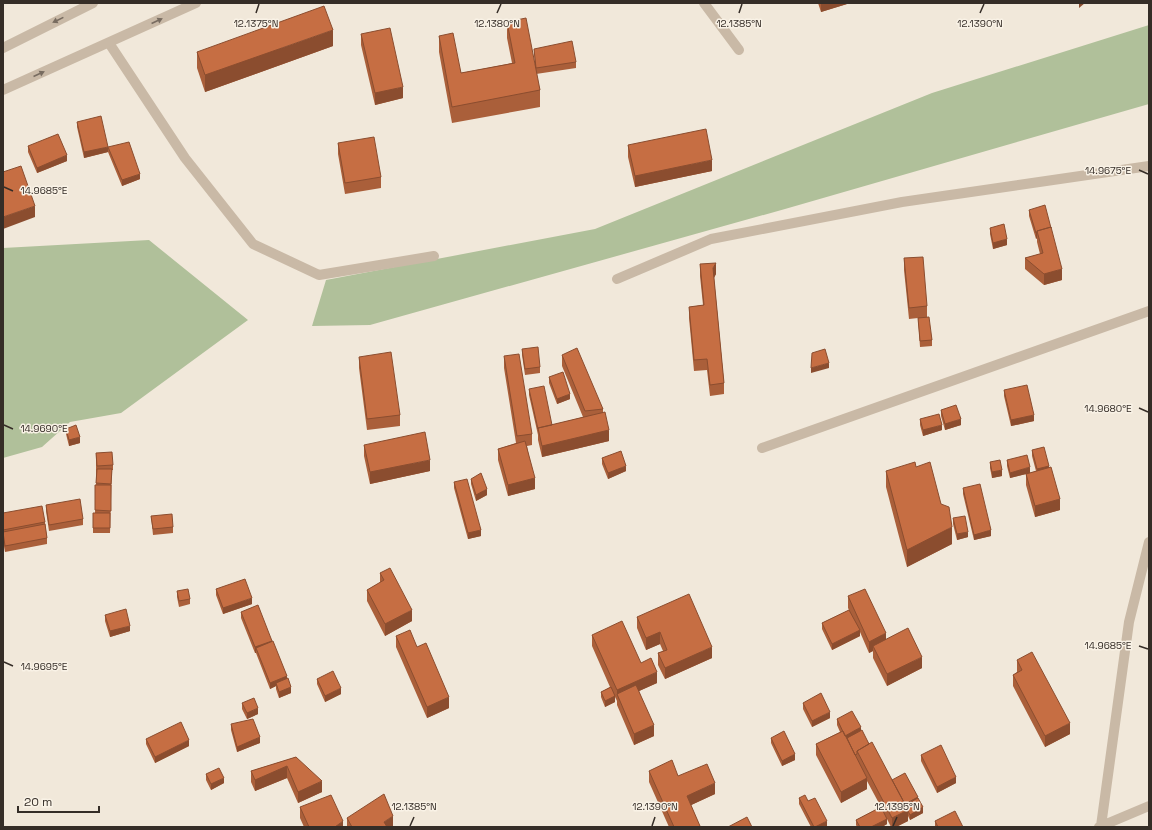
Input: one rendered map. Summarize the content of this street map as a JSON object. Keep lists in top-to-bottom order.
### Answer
{
  "scale_bar": "20 m",
  "coordinates": [
    "12.1375°N",
    "12.1380°N",
    "12.1385°N",
    "12.1390°N",
    "14.9675°E",
    "14.9685°E",
    "14.9680°E",
    "14.9690°E",
    "14.9695°E",
    "12.1395°N"
  ]
}
